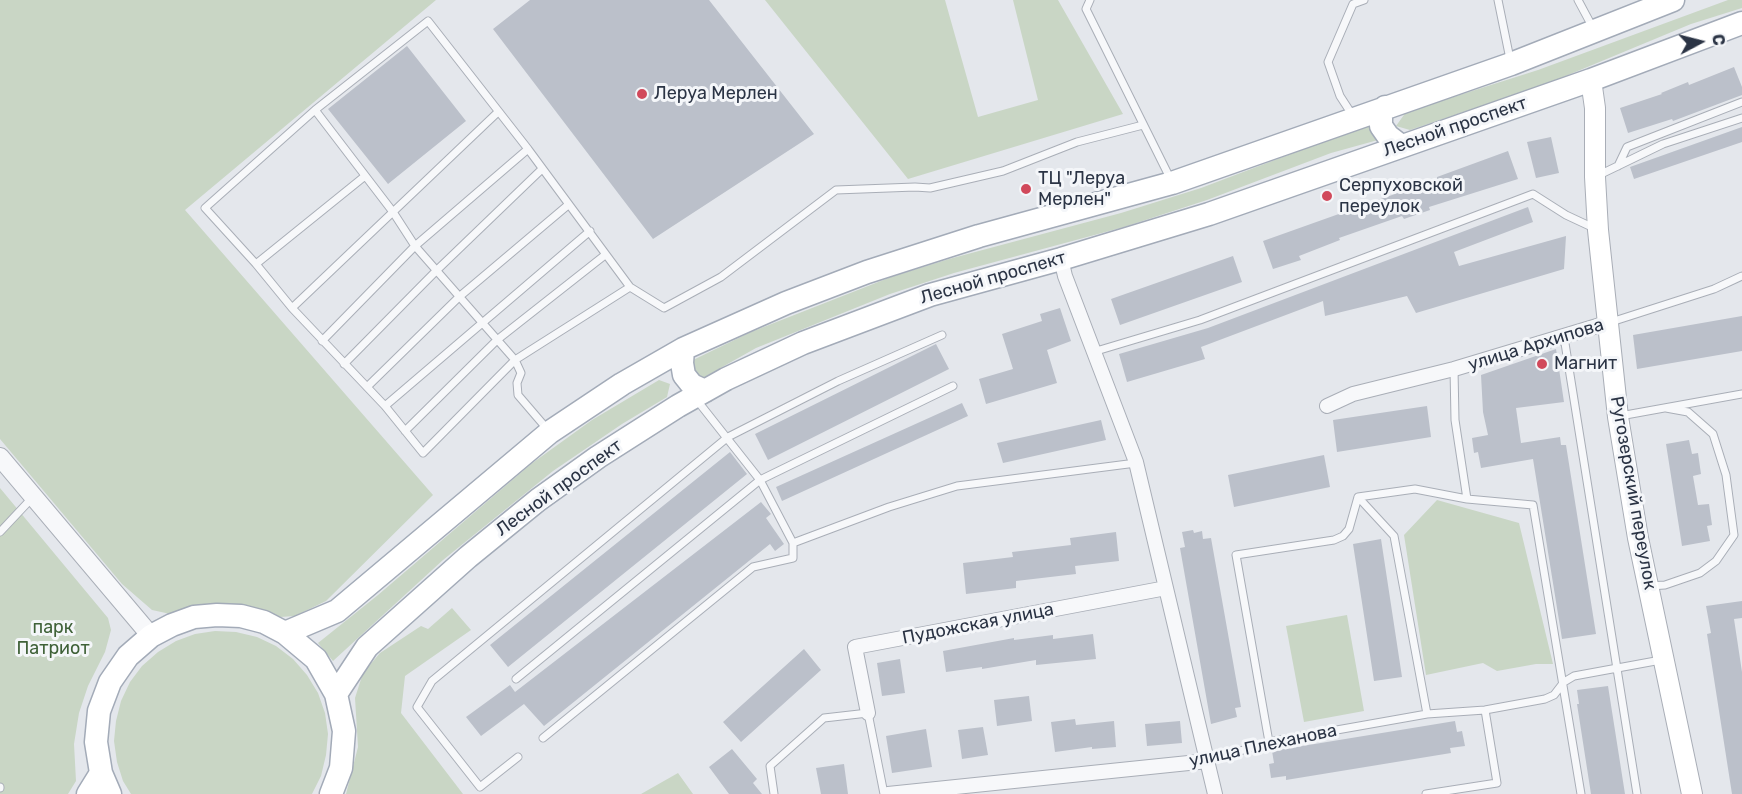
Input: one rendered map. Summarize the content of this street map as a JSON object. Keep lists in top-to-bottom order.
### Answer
{
  "streets": {
    "main road": ["Лесной проспект", "Ругозерский переулок"],
    "street": ["улица Архипова", "Пудожская улица", "улица Плеханова"]
  },
  "crossings": [
    ["Лесной проспект", "Ругозерский переулок"],
    ["улица Архипова", "Ругозерский переулок"],
    ["Ругозерский переулок", "улица Плеханова"]
  ],
  "parks": ["парк Патриот"],
  "places": [
    "Леруа Мерлен",
    "ТЦ \"Леруа Мерлен\"",
    "Серпуховской переулок",
    "Магнит"
  ],
  "north": "right"
}
